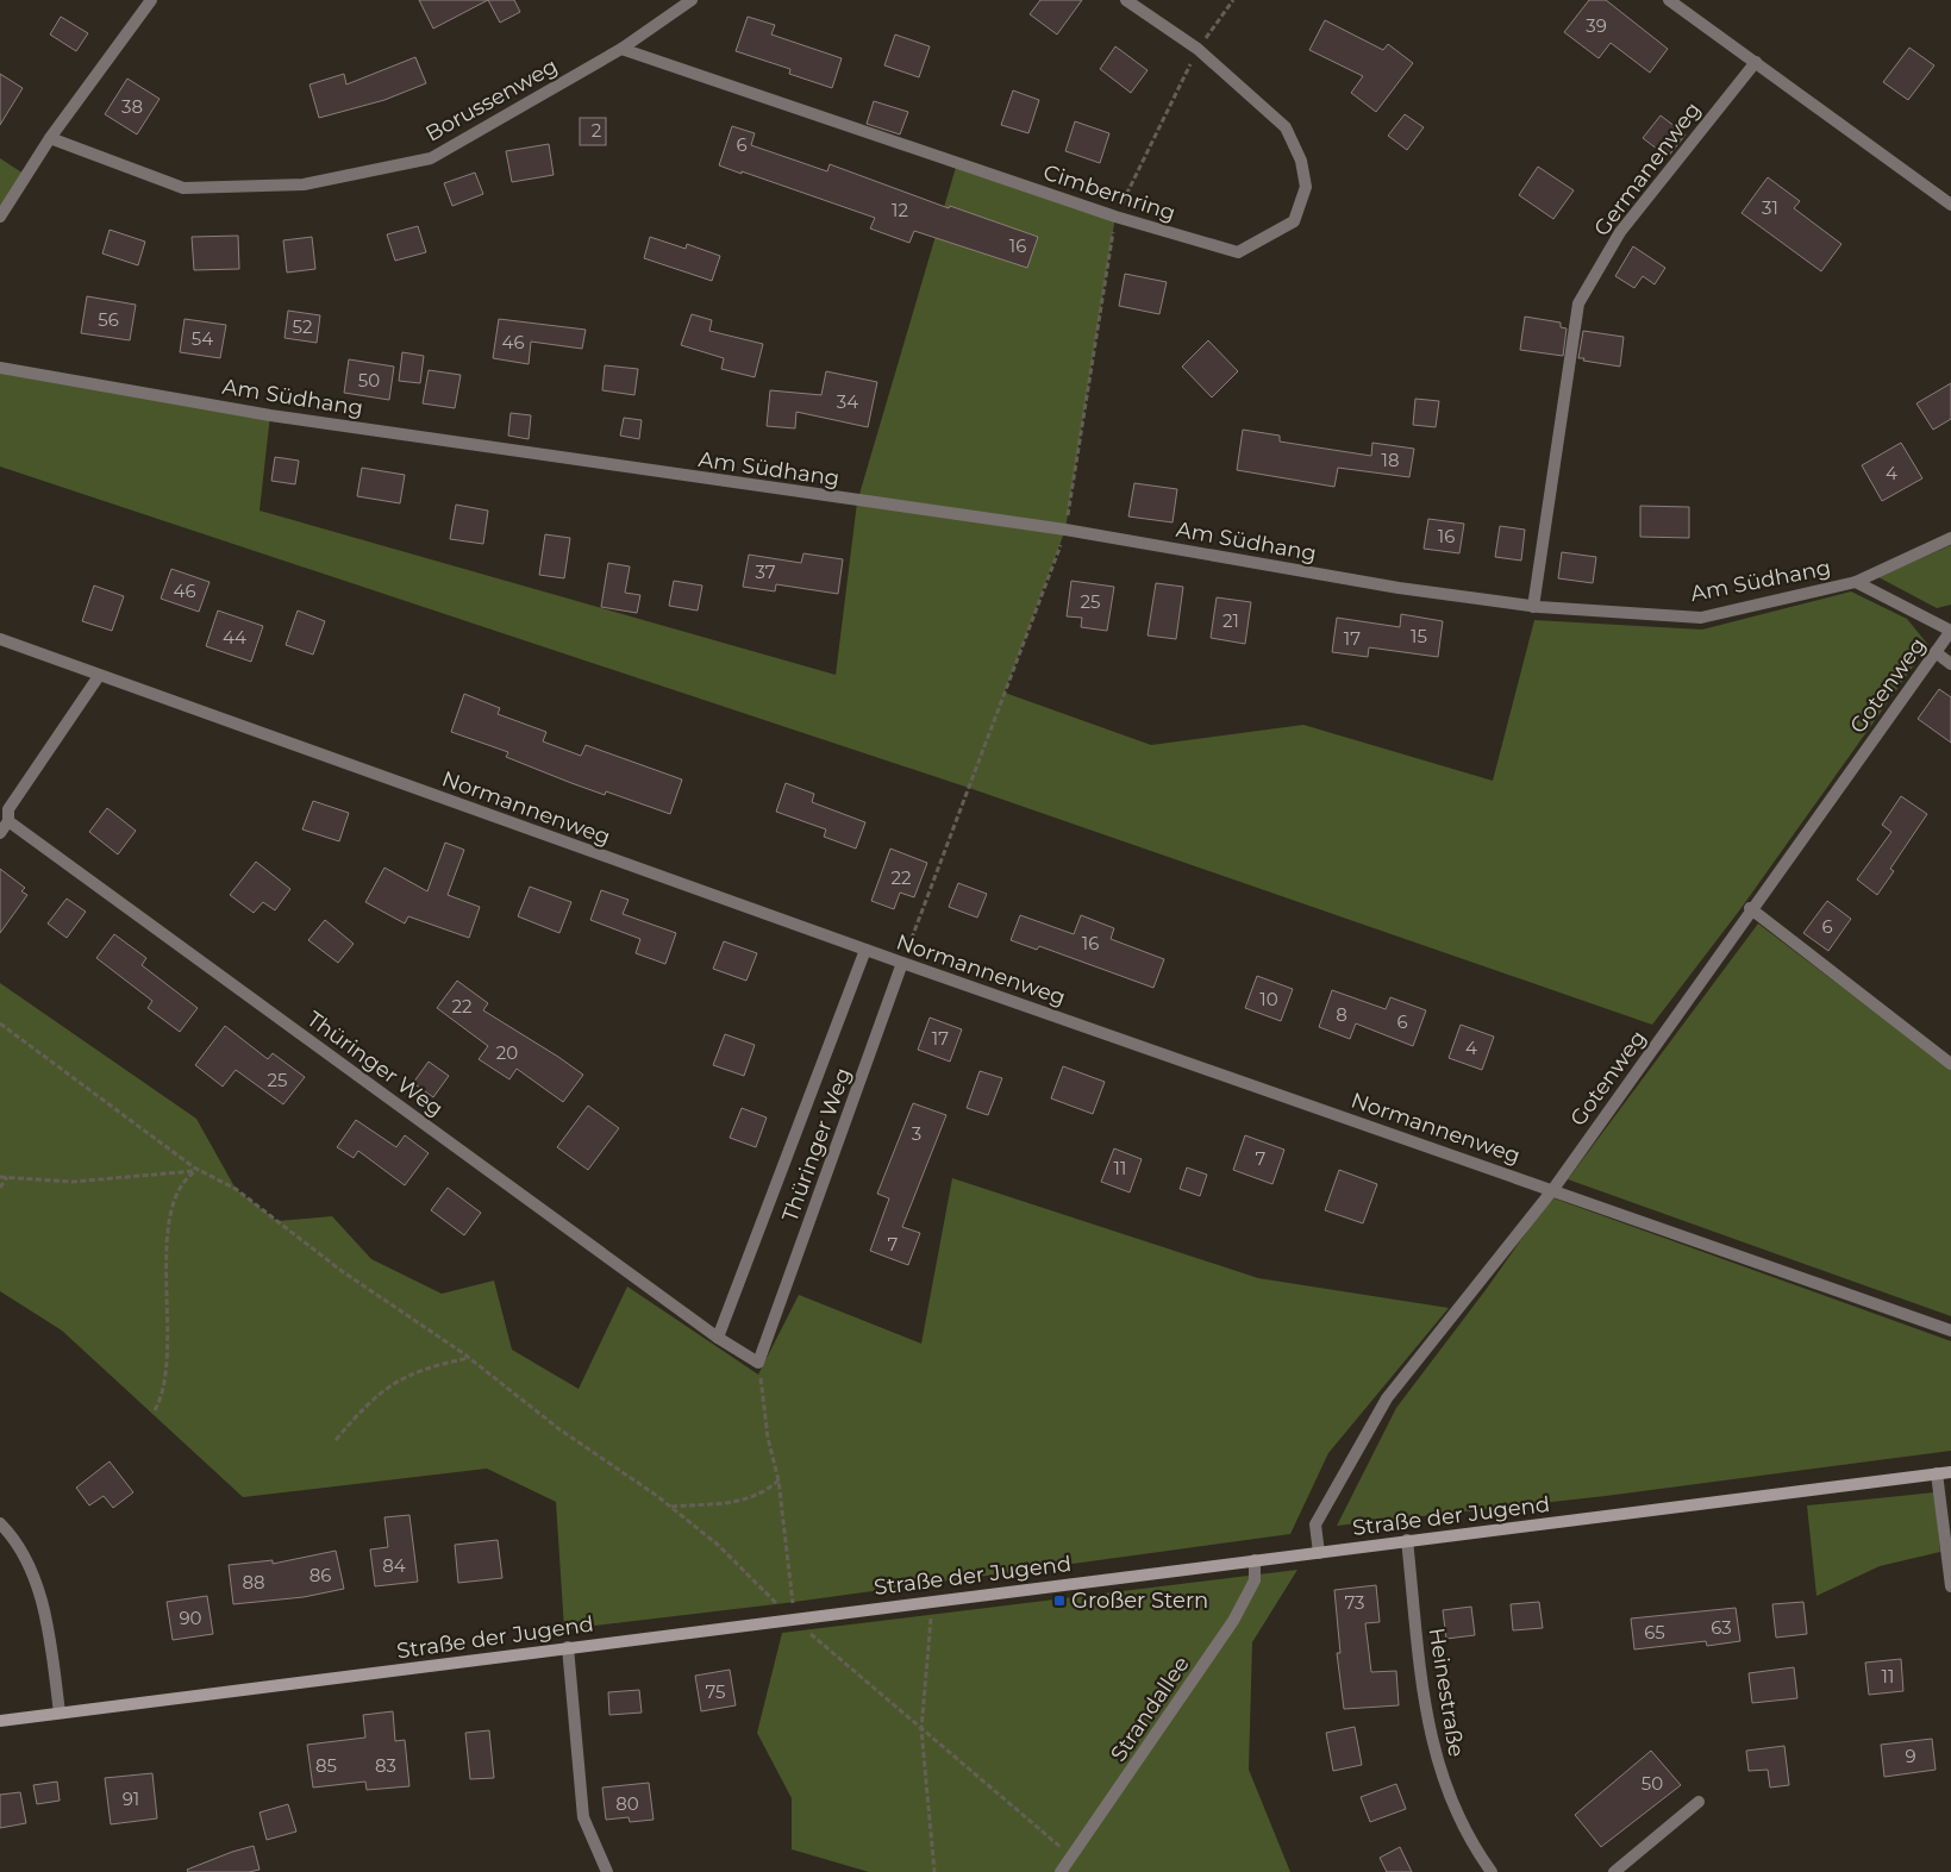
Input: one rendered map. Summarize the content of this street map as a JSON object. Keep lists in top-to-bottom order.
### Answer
{
  "streets": {
    "street": [
      "Borussenweg",
      "Germanenweg",
      "Cimbernring",
      "Am Südhang",
      "Gotenweg",
      "Normannenweg",
      "Thüringer Weg",
      "Straße der Jugend",
      "Heinestraße",
      "Strandallee"
    ]
  },
  "crossings": [
    ["Borussenweg", "Cimbernring"],
    ["Germanenweg", "Am Südhang"],
    ["Gotenweg", "Normannenweg"],
    ["Gotenweg", "Straße der Jugend"],
    ["Normannenweg", "Thüringer Weg"],
    ["Straße der Jugend", "Heinestraße"],
    ["Straße der Jugend", "Strandallee"]
  ],
  "places": {
    "transit": ["Großer Stern"]
  },
  "house_numbers": [
    "39",
    "38",
    "2",
    "6",
    "31",
    "12",
    "16",
    "56",
    "52",
    "54",
    "46",
    "50",
    "34",
    "18",
    "4",
    "16",
    "37",
    "46",
    "25",
    "21",
    "15",
    "44",
    "17",
    "22",
    "6",
    "16",
    "10",
    "22",
    "8",
    "6",
    "17",
    "4",
    "20",
    "25",
    "3",
    "7",
    "11",
    "7",
    "84",
    "86",
    "88",
    "73",
    "90",
    "63",
    "65",
    "11",
    "75",
    "9",
    "85",
    "83",
    "50",
    "91",
    "80"
  ]
}
